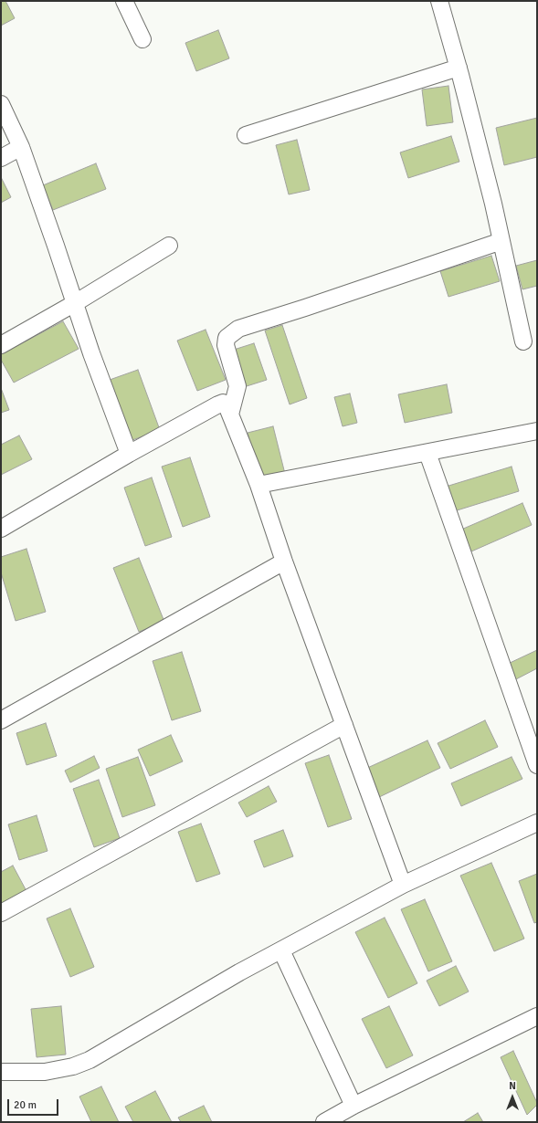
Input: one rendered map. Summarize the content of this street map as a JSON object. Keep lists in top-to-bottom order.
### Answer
{
  "scale_bar": "20 m",
  "north": "top"
}
